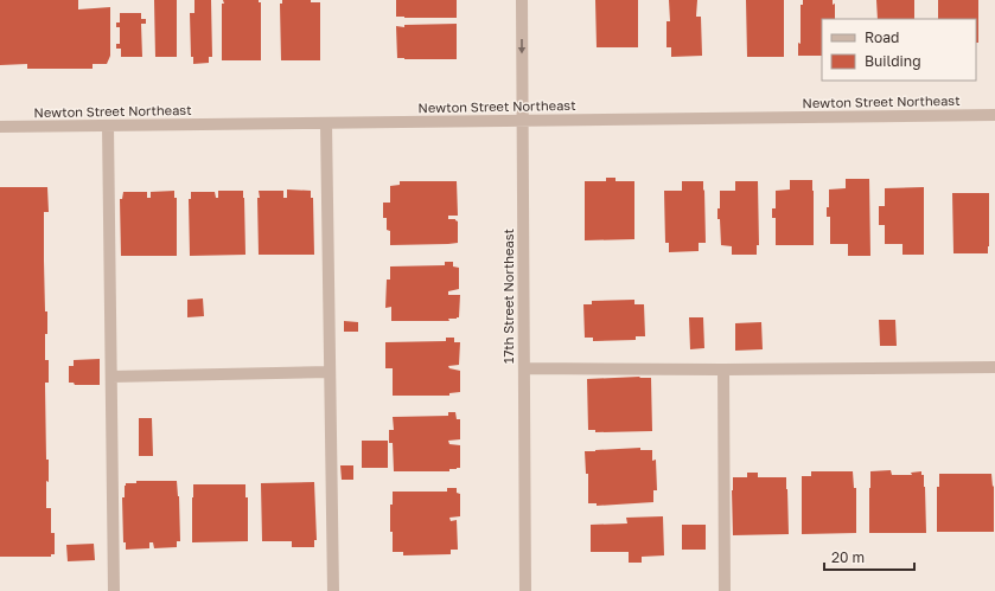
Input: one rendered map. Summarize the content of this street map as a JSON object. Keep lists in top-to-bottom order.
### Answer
{
  "streets": {
    "street": ["Newton Street Northeast", "17th Street Northeast"]
  },
  "crossings": [
    ["Newton Street Northeast", "17th Street Northeast"]
  ],
  "legend": ["Road", "Building"],
  "scale_bar": "20 m"
}
